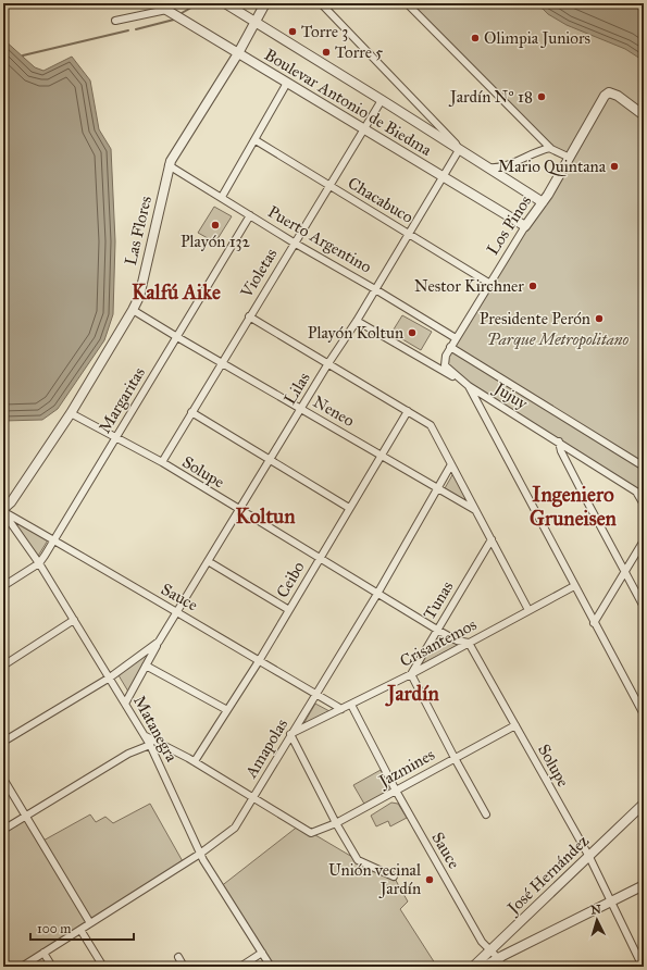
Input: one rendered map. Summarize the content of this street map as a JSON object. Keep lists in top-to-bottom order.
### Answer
{
  "streets": {
    "street": [
      "Boulevar Antonio de Biedma",
      "Chacabuco",
      "Los Pinos",
      "Las Flores",
      "Puerto Argentino",
      "Violetas",
      "Lilas",
      "Jujuy",
      "Margaritas",
      "Neneo",
      "Solupe",
      "Ceibo",
      "Sauce",
      "Tunas",
      "Crisantemos",
      "Matanegra",
      "Amapolas",
      "Jazmines",
      "José Hernández"
    ]
  },
  "crossings": [
    ["Boulevar Antonio de Biedma", "Los Pinos"],
    ["Boulevar Antonio de Biedma", "Las Flores"],
    ["Boulevar Antonio de Biedma", "Violetas"],
    ["Boulevar Antonio de Biedma", "Lilas"],
    ["Chacabuco", "Los Pinos"],
    ["Chacabuco", "Violetas"],
    ["Chacabuco", "Lilas"],
    ["Los Pinos", "Puerto Argentino"],
    ["Los Pinos", "Jujuy"],
    ["Las Flores", "Puerto Argentino"],
    ["Las Flores", "Neneo"],
    ["Las Flores", "Solupe"],
    ["Las Flores", "Sauce"],
    ["Las Flores", "Matanegra"],
    ["Puerto Argentino", "Violetas"],
    ["Puerto Argentino", "Lilas"],
    ["Puerto Argentino", "Margaritas"],
    ["Violetas", "Neneo"],
    ["Violetas", "Solupe"],
    ["Lilas", "Jujuy"],
    ["Lilas", "Neneo"],
    ["Lilas", "Solupe"],
    ["Lilas", "Sauce"],
    ["Lilas", "Matanegra"],
    ["Margaritas", "Neneo"],
    ["Margaritas", "Solupe"],
    ["Margaritas", "Sauce"],
    ["Margaritas", "Matanegra"],
    ["Neneo", "Ceibo"],
    ["Neneo", "Amapolas"],
    ["Solupe", "Ceibo"],
    ["Solupe", "Tunas"],
    ["Solupe", "Crisantemos"],
    ["Solupe", "Amapolas"],
    ["Solupe", "Jazmines"],
    ["Solupe", "José Hernández"],
    ["Ceibo", "Sauce"],
    ["Sauce", "Crisantemos"],
    ["Sauce", "Matanegra"],
    ["Sauce", "Amapolas"],
    ["Sauce", "Jazmines"],
    ["Sauce", "José Hernández"],
    ["Tunas", "Crisantemos"],
    ["Crisantemos", "Amapolas"],
    ["Matanegra", "Amapolas"],
    ["Amapolas", "Jazmines"]
  ],
  "districts": [
    "Kalfú Aike",
    "Ingeniero Gruneisen",
    "Koltun",
    "Jardín"
  ],
  "parks": ["Parque Metropolitano"],
  "places": [
    "Torre 3",
    "Olimpia Juniors",
    "Torre 5",
    "Jardín Nº 18",
    "Mario Quintana",
    "Playón 132",
    "Nestor Kirchner",
    "Presidente Perón",
    "Playón Koltun",
    "Unión vecinal Jardín"
  ],
  "scale_bar": "100 m",
  "north": "top"
}
